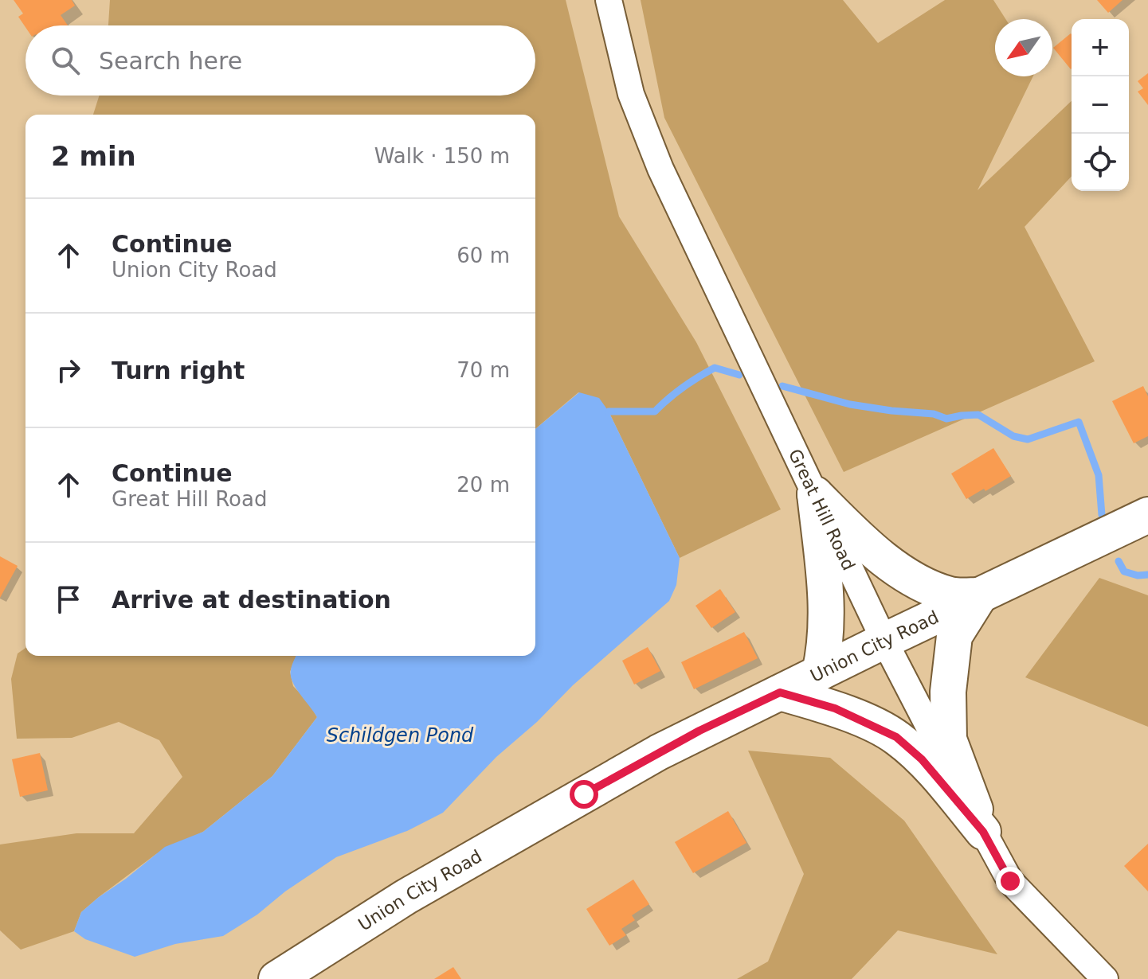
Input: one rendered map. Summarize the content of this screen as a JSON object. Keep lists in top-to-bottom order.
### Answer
{
  "streets": {
    "main road": ["Union City Road"],
    "street": ["Great Hill Road"]
  },
  "crossings": [
    ["Great Hill Road", "Union City Road"]
  ],
  "water": ["Schildgen Pond"],
  "north": "bottom left",
  "page": {
    "map_buttons": ["+", "−"],
    "search": "Search here",
    "heading": ["2 min", "Walk · 150 m"],
    "list": [
      ["Continue", "Union City Road", "60 m"],
      ["Turn right", "70 m"],
      ["Continue", "Great Hill Road", "20 m"],
      "Arrive at destination"
    ]
  }
}
